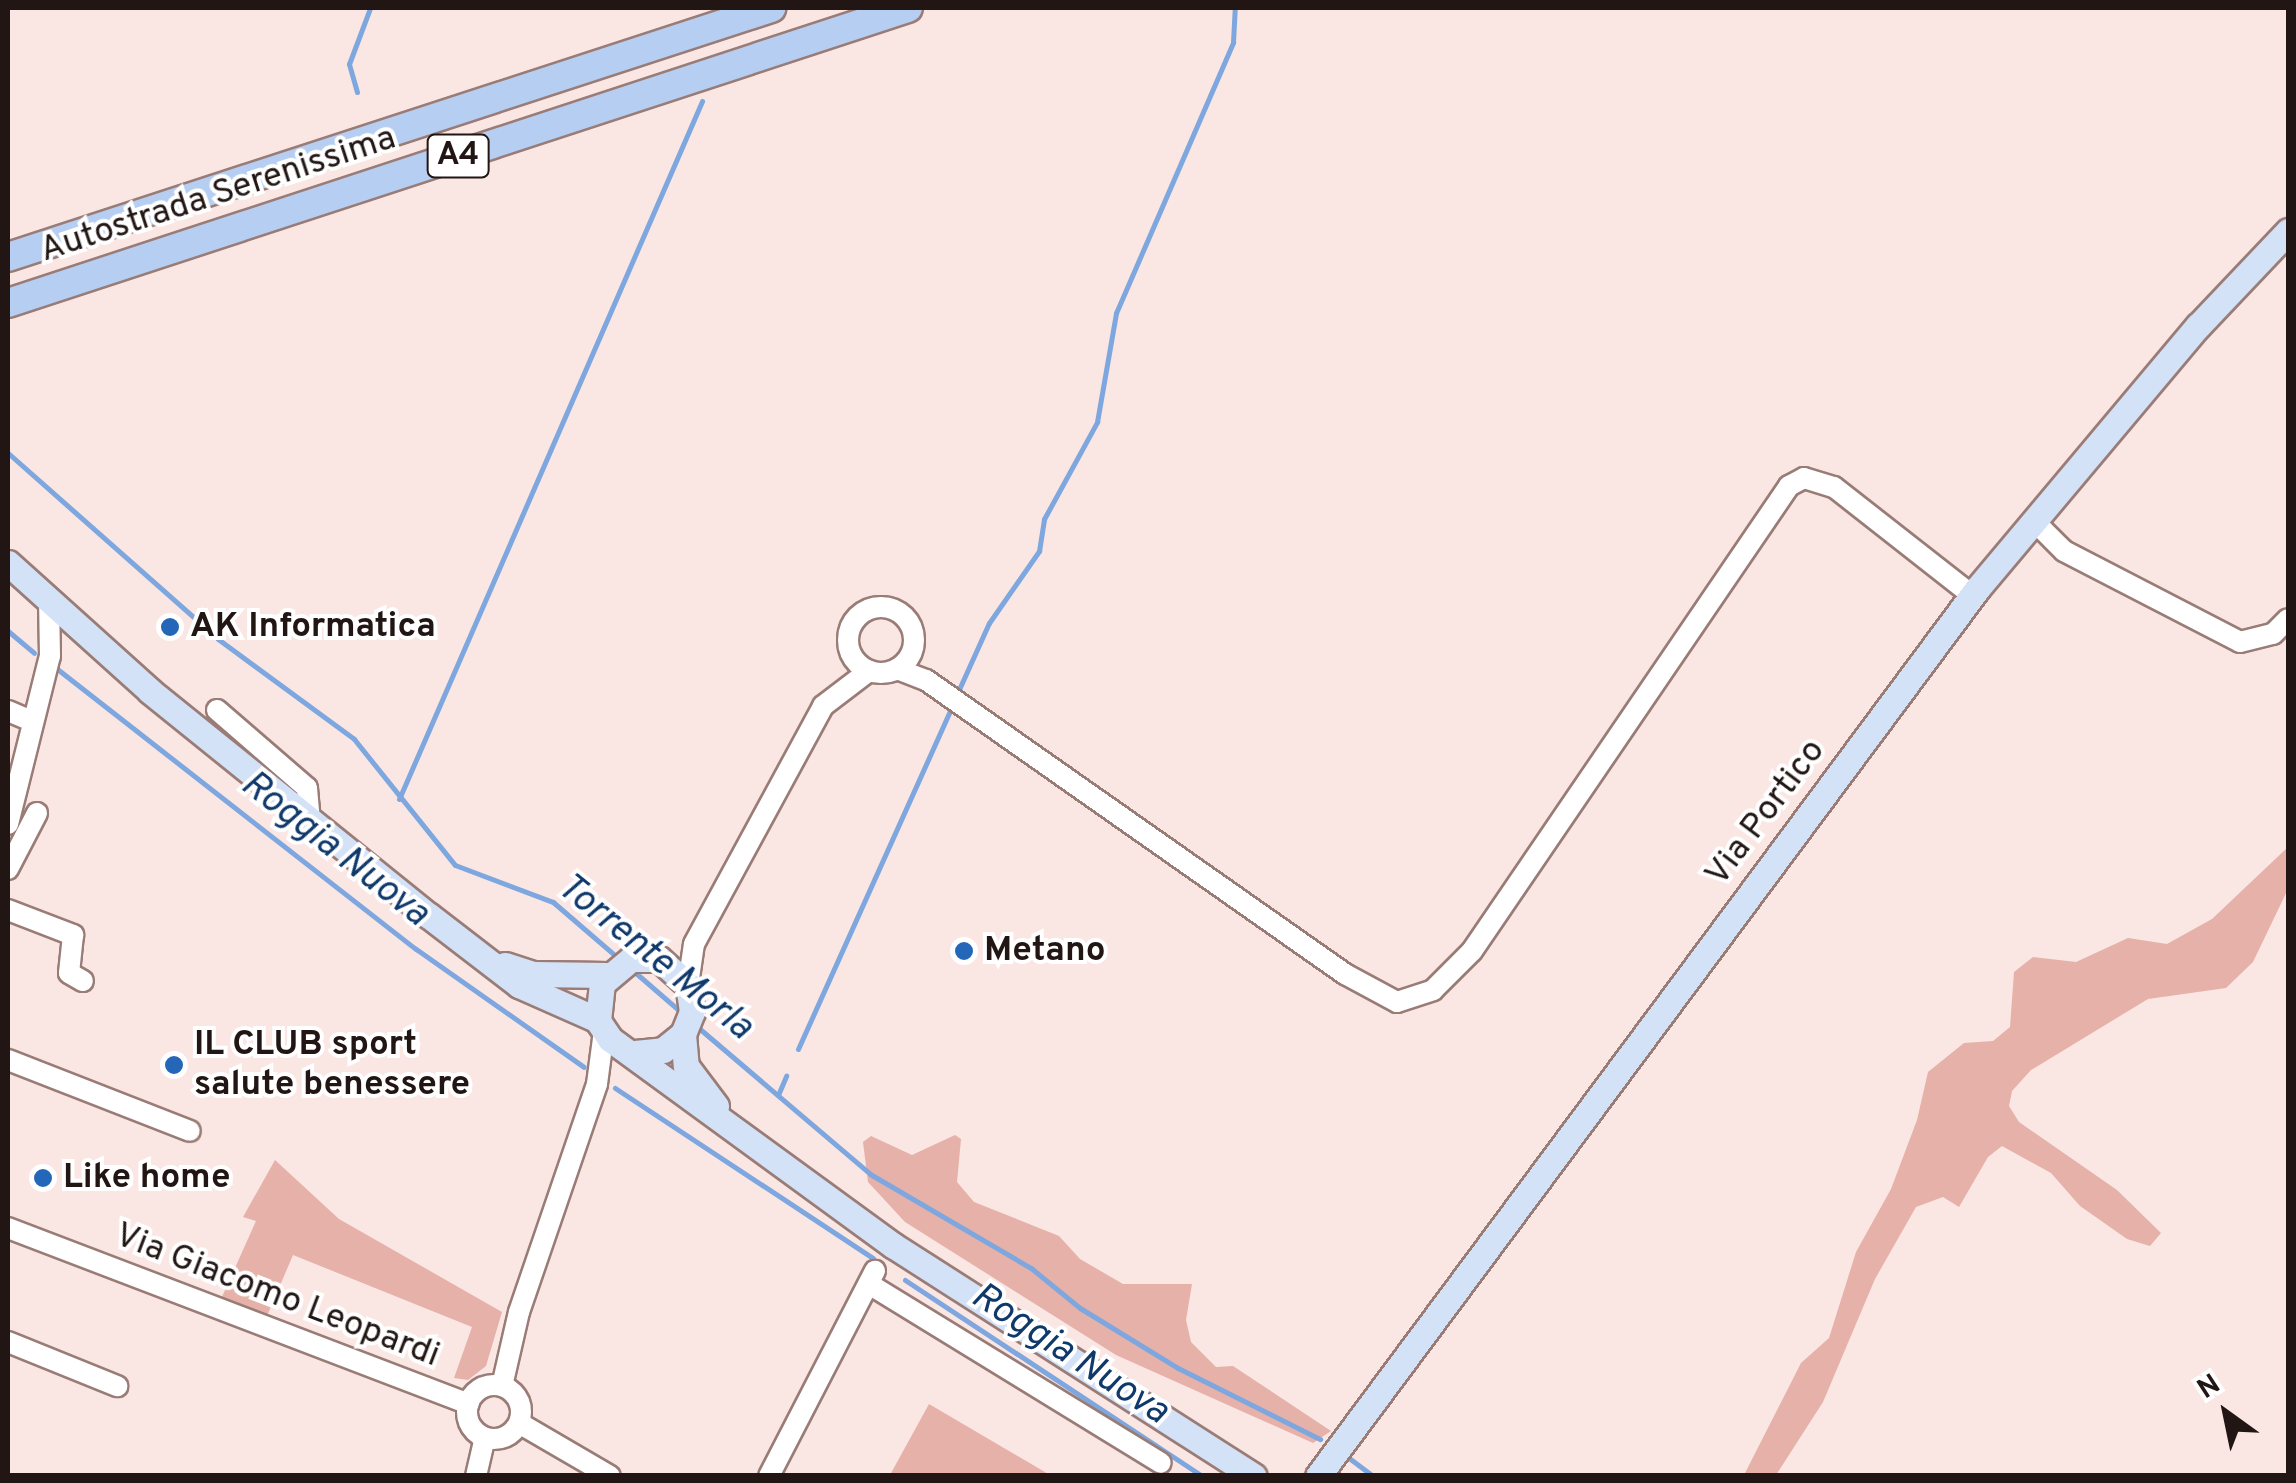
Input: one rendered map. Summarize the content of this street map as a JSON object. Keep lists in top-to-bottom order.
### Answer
{
  "streets": {
    "highway": ["A4", "Autostrada Serenissima"],
    "main road": ["Via Portico"],
    "street": ["Via Giacomo Leopardi"]
  },
  "water": ["Roggia Nuova", "Torrente Morla"],
  "places": [
    "AK Informatica",
    "Metano",
    "IL CLUB sport salute benessere",
    "Like home"
  ],
  "north": "top left"
}
